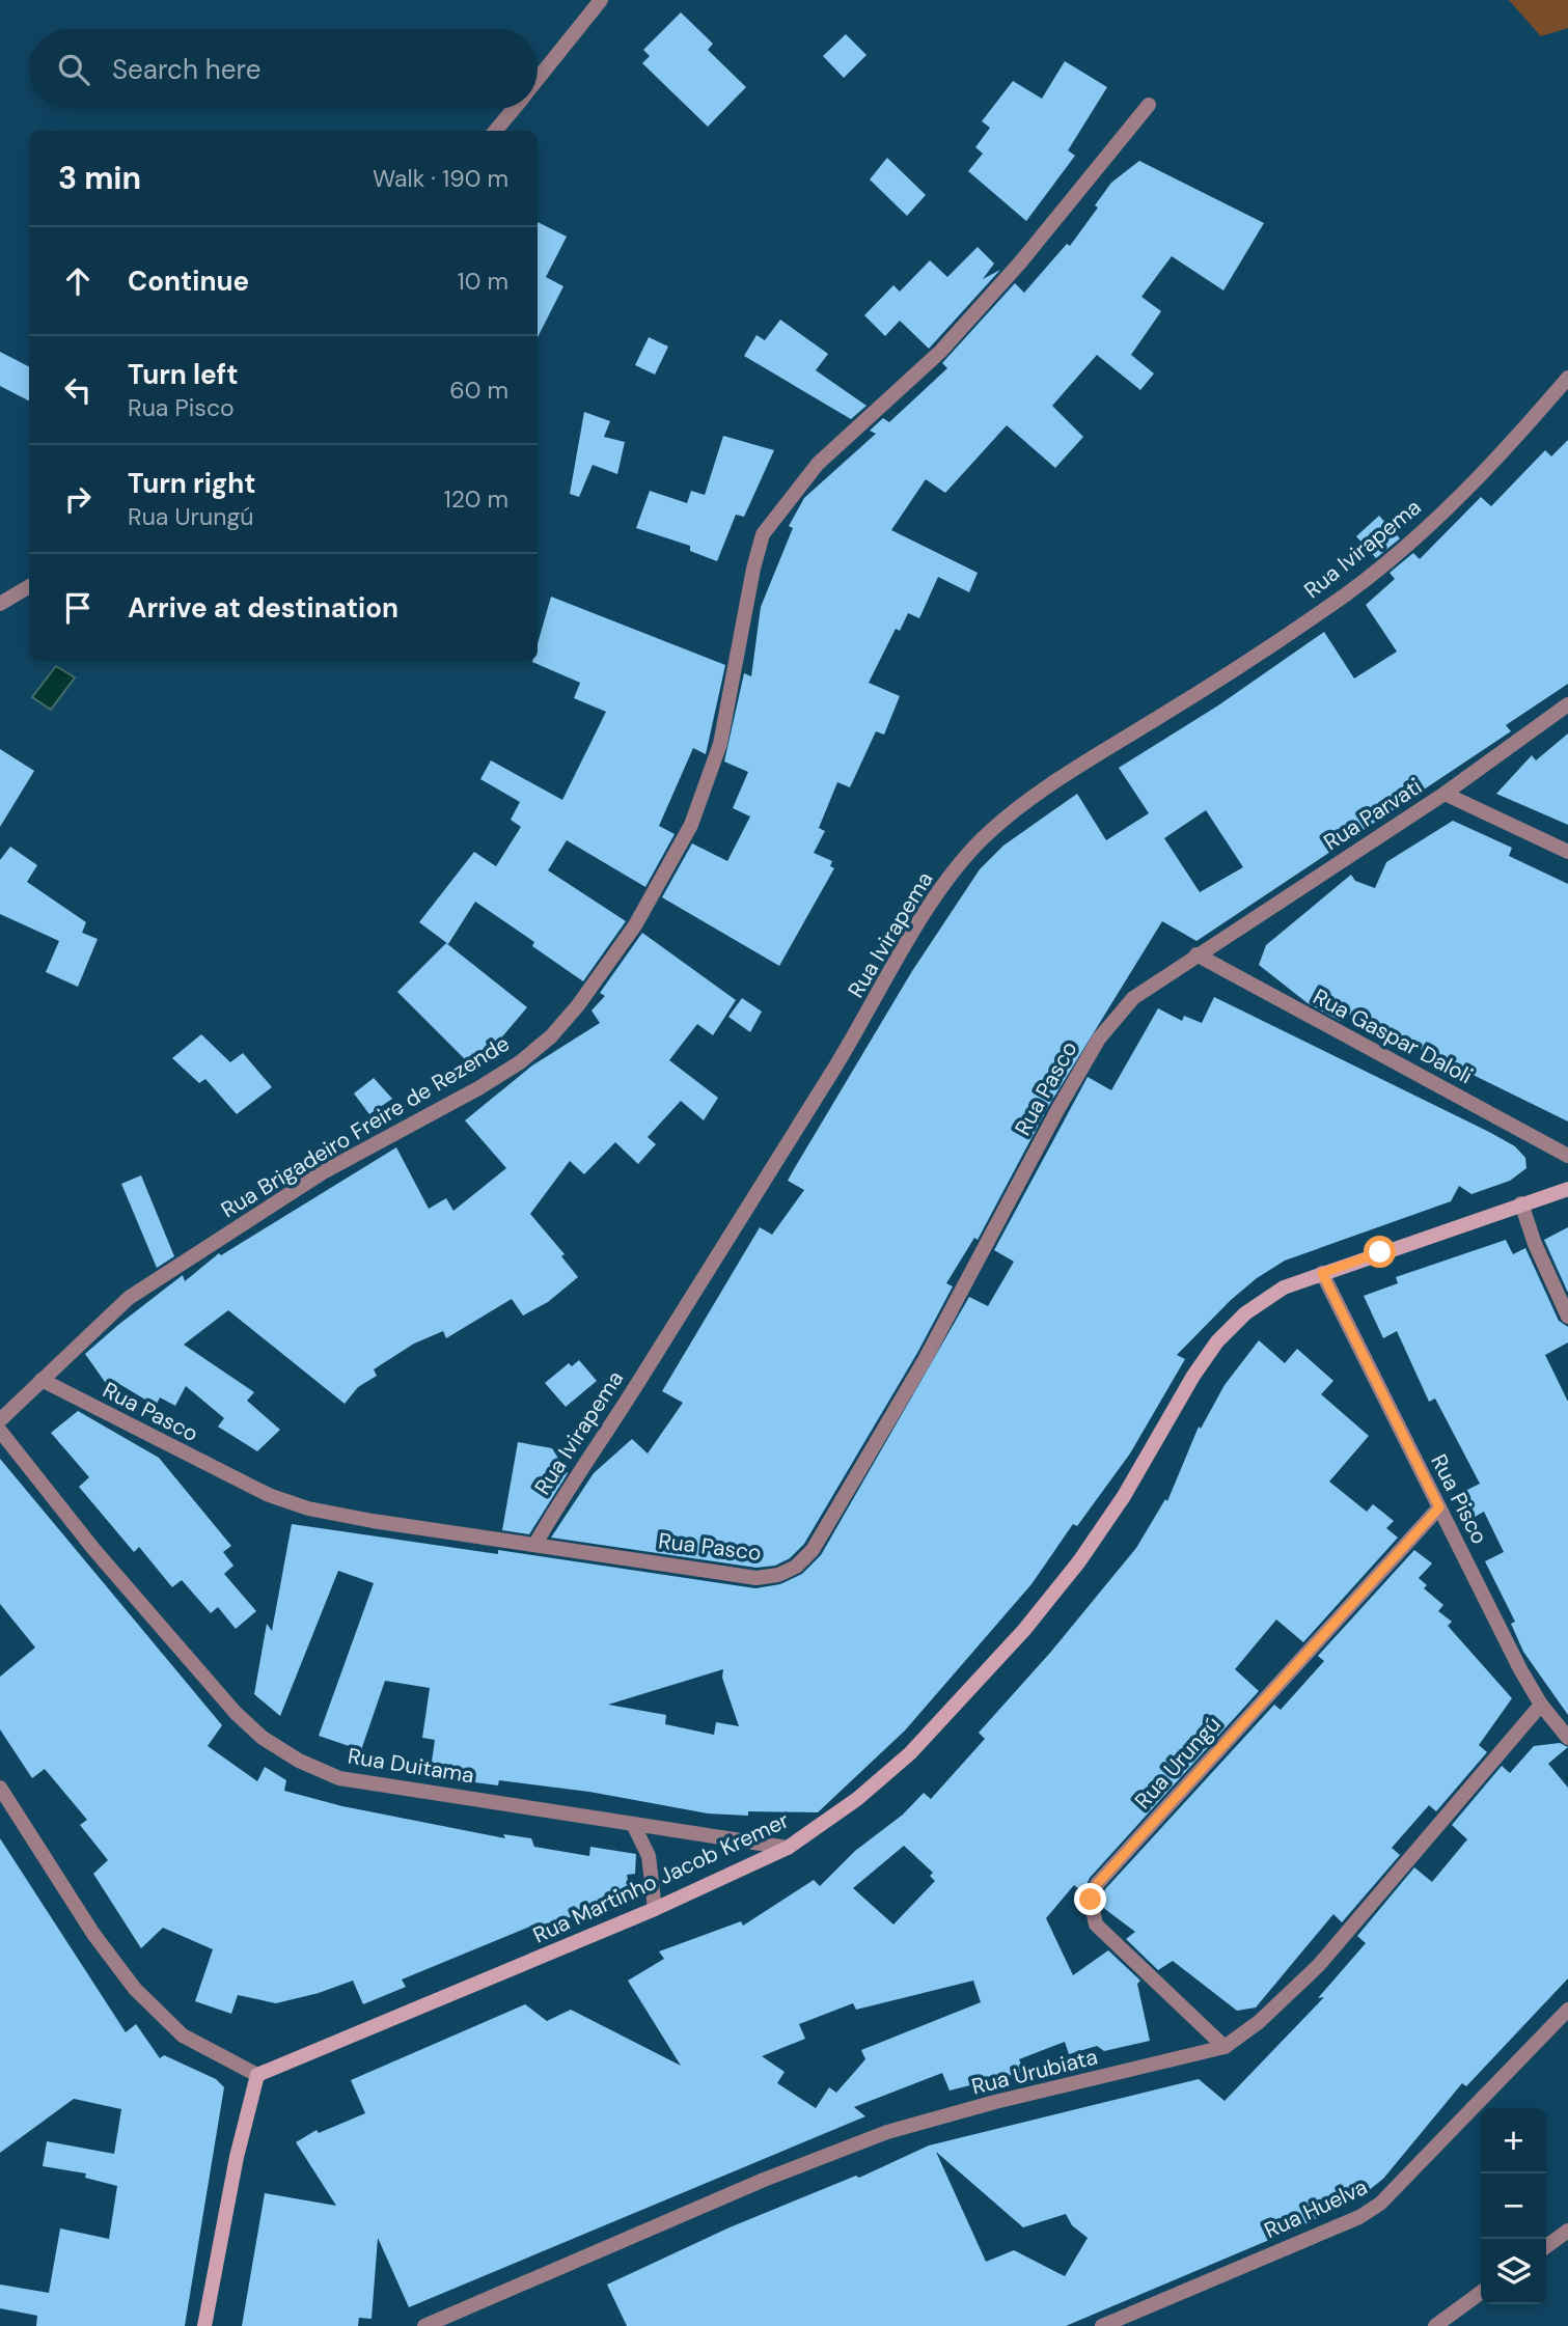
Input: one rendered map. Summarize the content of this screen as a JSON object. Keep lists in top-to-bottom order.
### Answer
{
  "streets": {
    "street": [
      "Rua Ivirapema",
      "Rua Parvati",
      "Rua Gaspar Daloli",
      "Rua Pasco",
      "Rua Brigadeiro Freire de Rezende",
      "Rua Pisco",
      "Rua Urungú",
      "Rua Duitama",
      "Rua Martinho Jacob Kremer",
      "Rua Urubiata",
      "Rua Huelva"
    ]
  },
  "crossings": [
    ["Rua Ivirapema", "Rua Pasco"],
    ["Rua Parvati", "Rua Gaspar Daloli"],
    ["Rua Parvati", "Rua Pasco"],
    ["Rua Gaspar Daloli", "Rua Pasco"],
    ["Rua Pasco", "Rua Brigadeiro Freire de Rezende"],
    ["Rua Pisco", "Rua Urungú"],
    ["Rua Pisco", "Rua Martinho Jacob Kremer"],
    ["Rua Pisco", "Rua Urubiata"],
    ["Rua Urungú", "Rua Urubiata"],
    ["Rua Duitama", "Rua Martinho Jacob Kremer"]
  ],
  "page": {
    "search": "Search here",
    "heading": ["3 min", "Walk · 190 m"],
    "list": [
      ["Continue", "10 m"],
      ["Turn left", "Rua Pisco", "60 m"],
      ["Turn right", "Rua Urungú", "120 m"],
      "Arrive at destination"
    ],
    "map_buttons": ["+", "−"]
  }
}
